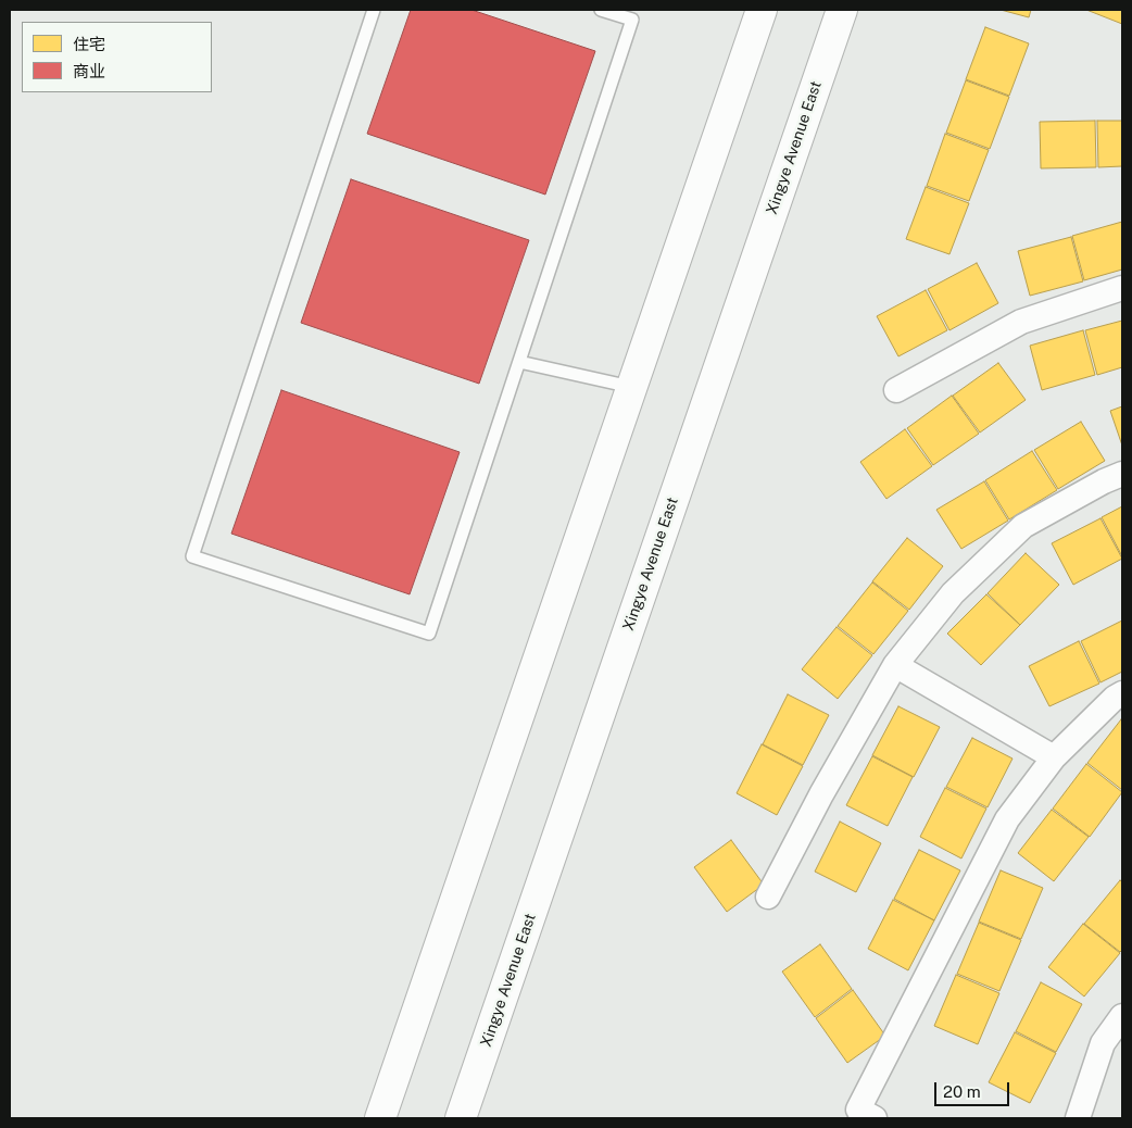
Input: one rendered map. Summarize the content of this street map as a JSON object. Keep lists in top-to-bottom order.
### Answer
{
  "streets": {
    "main road": ["Xingye Avenue East"]
  },
  "legend": ["住宅", "商业"],
  "scale_bar": "20 m"
}
